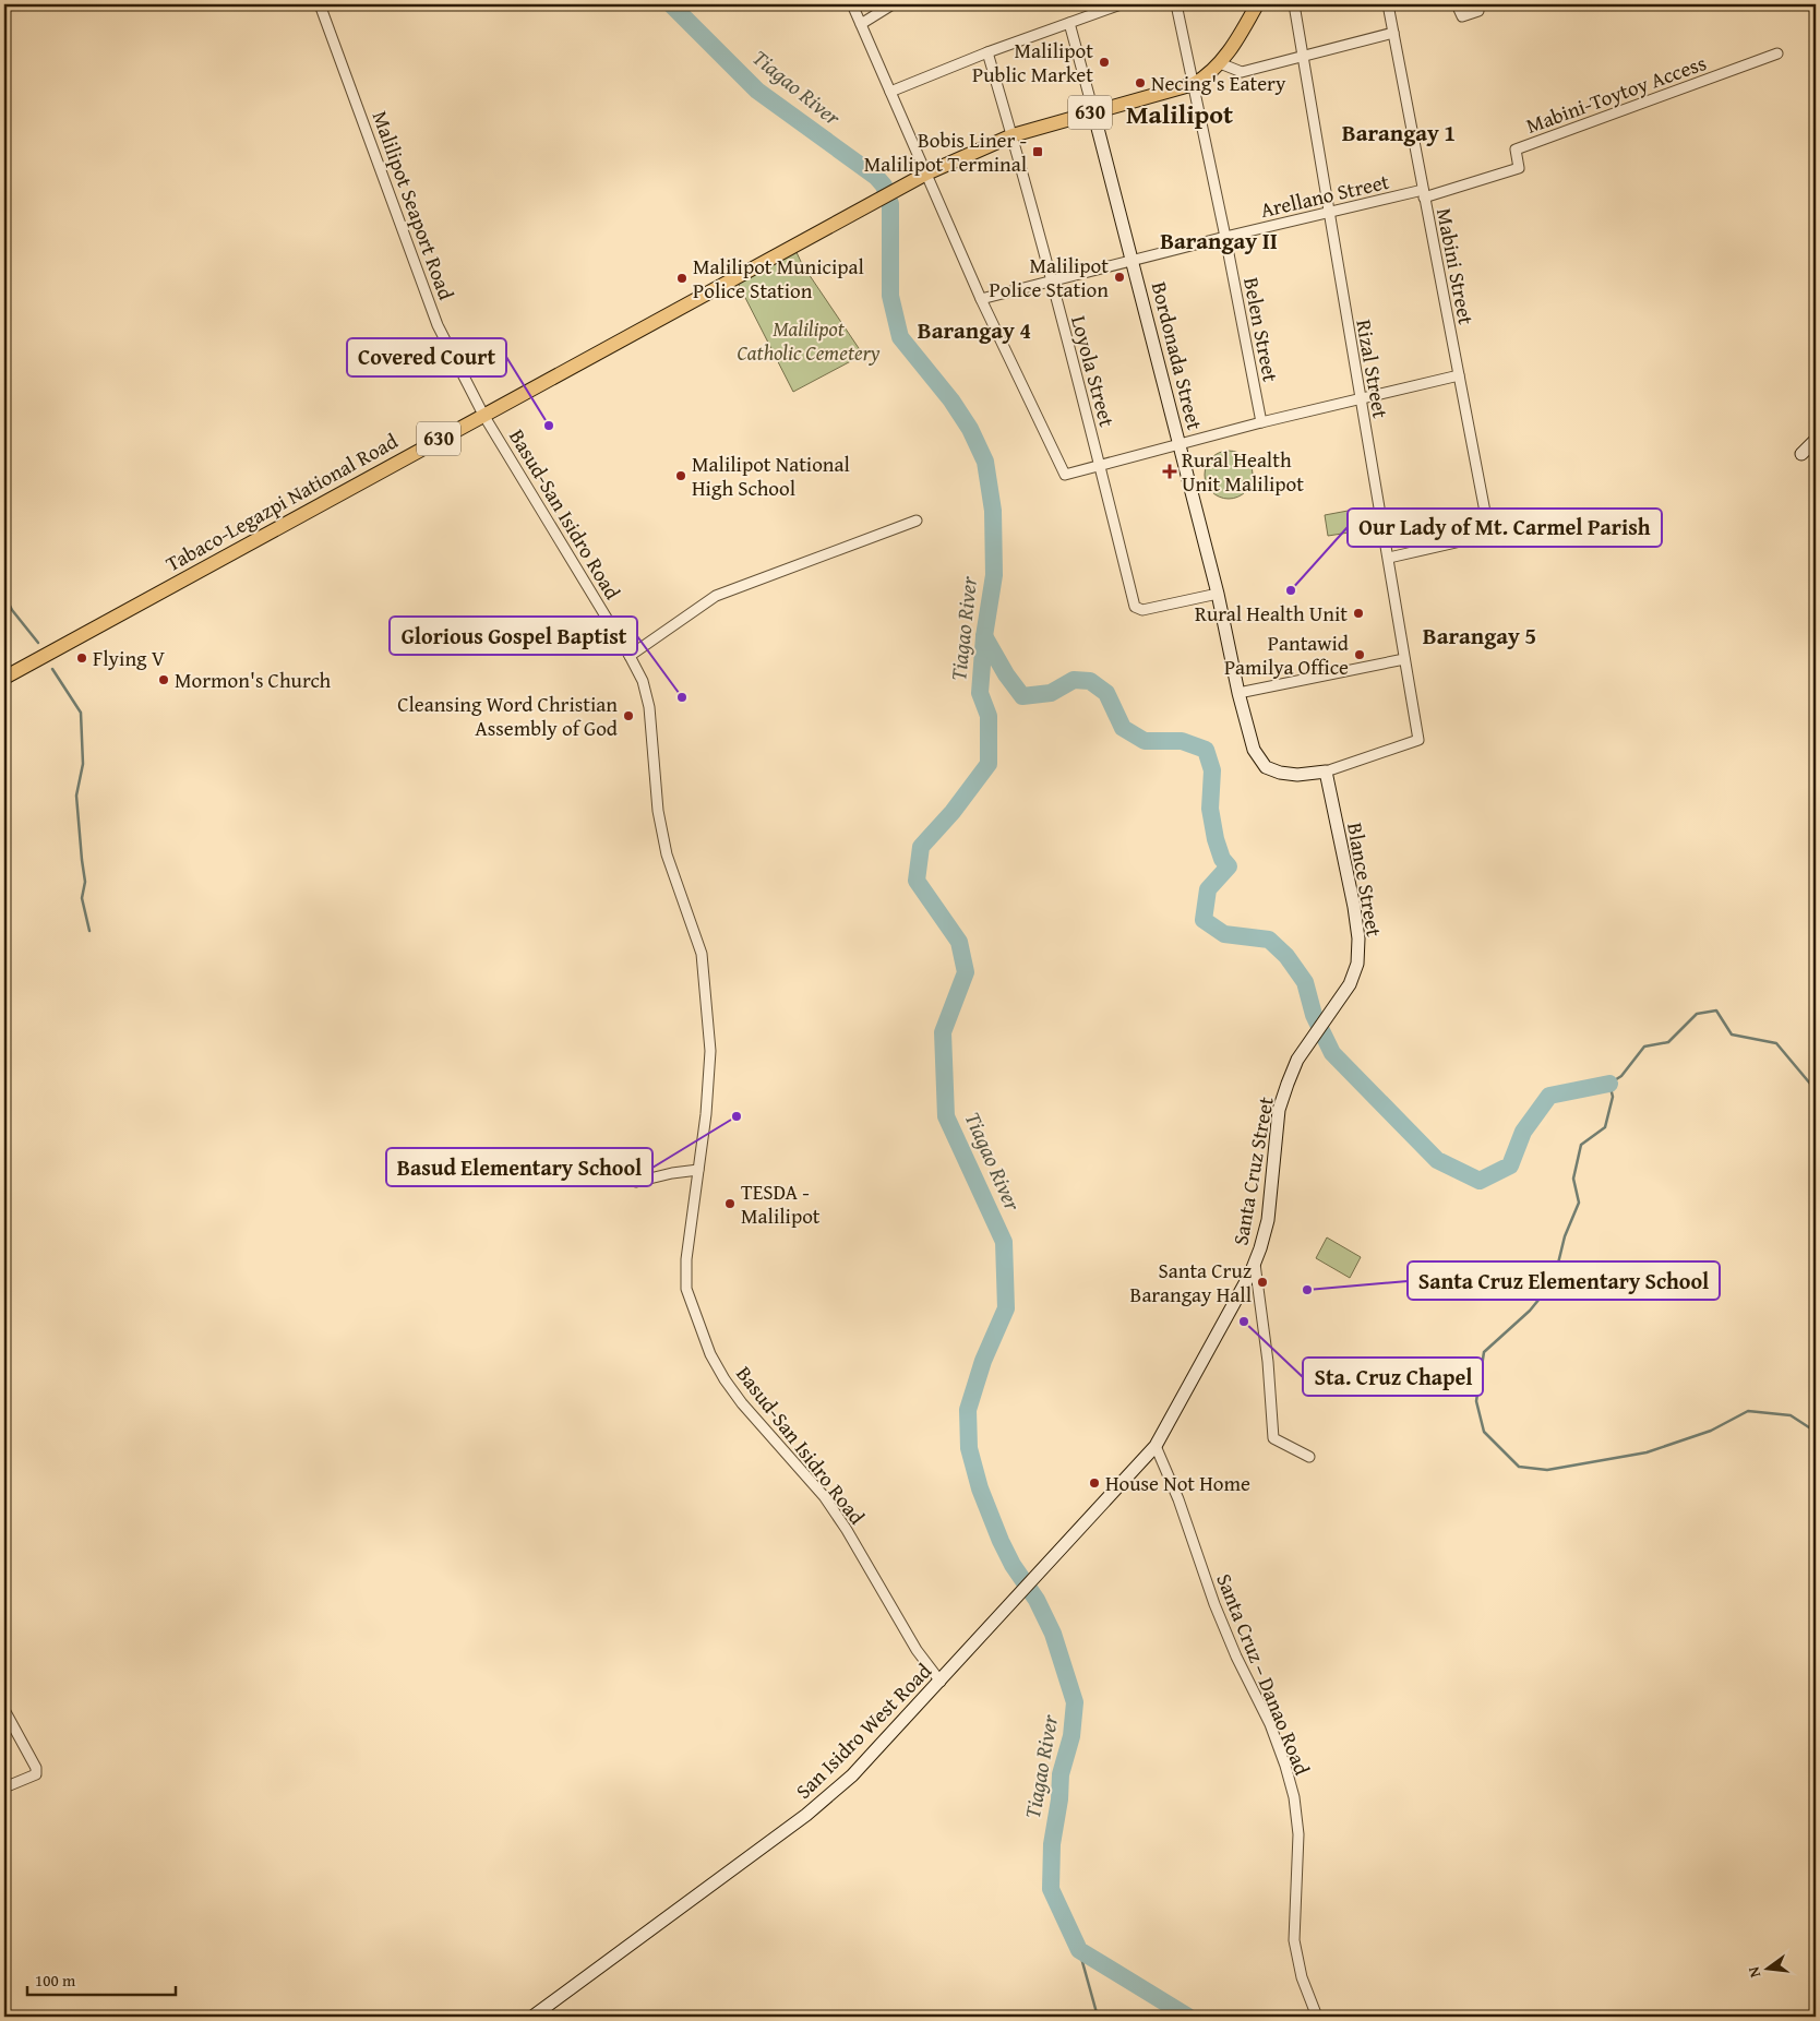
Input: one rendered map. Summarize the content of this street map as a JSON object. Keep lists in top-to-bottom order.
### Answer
{
  "streets": {
    "main road": ["630", "Tabaco-Legazpi National Road"],
    "street": [
      "Mabini-Toytoy Access",
      "Arellano Street",
      "Malilipot Seaport Road",
      "Mabini Street",
      "Belen Street",
      "Bordonada Street",
      "Rizal Street",
      "Loyola Street",
      "Basud-San Isidro Road",
      "Blance Street",
      "Santa Cruz Street",
      "Santa Cruz – Danao Road",
      "San Isidro West Road"
    ]
  },
  "crossings": [
    ["Mabini-Toytoy Access", "Arellano Street"],
    ["Mabini-Toytoy Access", "Mabini Street"],
    ["630", "Belen Street"],
    ["630", "Bordonada Street"],
    ["630", "Loyola Street"],
    ["630", "Tabaco-Legazpi National Road"],
    ["Arellano Street", "Mabini Street"],
    ["Arellano Street", "Belen Street"],
    ["Arellano Street", "Bordonada Street"],
    ["Arellano Street", "Rizal Street"],
    ["Arellano Street", "Loyola Street"],
    ["Malilipot Seaport Road", "Tabaco-Legazpi National Road"],
    ["Malilipot Seaport Road", "Basud-San Isidro Road"],
    ["Mabini Street", "Rizal Street"],
    ["Bordonada Street", "Rizal Street"],
    ["Bordonada Street", "Loyola Street"],
    ["Bordonada Street", "Blance Street"],
    ["Rizal Street", "Blance Street"],
    ["Tabaco-Legazpi National Road", "Basud-San Isidro Road"],
    ["Basud-San Isidro Road", "San Isidro West Road"],
    ["Blance Street", "Santa Cruz Street"],
    ["Santa Cruz Street", "Santa Cruz – Danao Road"],
    ["Santa Cruz Street", "San Isidro West Road"],
    ["Santa Cruz – Danao Road", "San Isidro West Road"]
  ],
  "districts": [
    "Malilipot",
    "Barangay 1",
    "Barangay Ⅱ",
    "Barangay 4",
    "Barangay 5"
  ],
  "water": ["Tiagao River"],
  "parks": ["Malilipot Catholic Cemetery"],
  "places": {
    "other": [
      "Malilipot Public Market",
      "Necing's Eatery",
      "Malilipot Police Station",
      "Malilipot Municipal Police Station",
      "Covered Court",
      "Malilipot National High School",
      "Our Lady of Mt. Carmel Parish",
      "Rural Health Unit",
      "Pantawid Pamilya Office",
      "Flying V",
      "Mormon's Church",
      "Glorious Gospel Baptist",
      "Cleansing Word Christian Assembly of God",
      "Basud Elementary School",
      "TESDA - Malilipot",
      "Santa Cruz Barangay Hall",
      "Santa Cruz Elementary School",
      "Sta. Cruz Chapel",
      "House Not Home"
    ],
    "transit": ["Bobis Liner - Malilipot Terminal"],
    "health": ["Rural Health Unit Malilipot"]
  },
  "scale_bar": "100 m",
  "north": "left"
}
